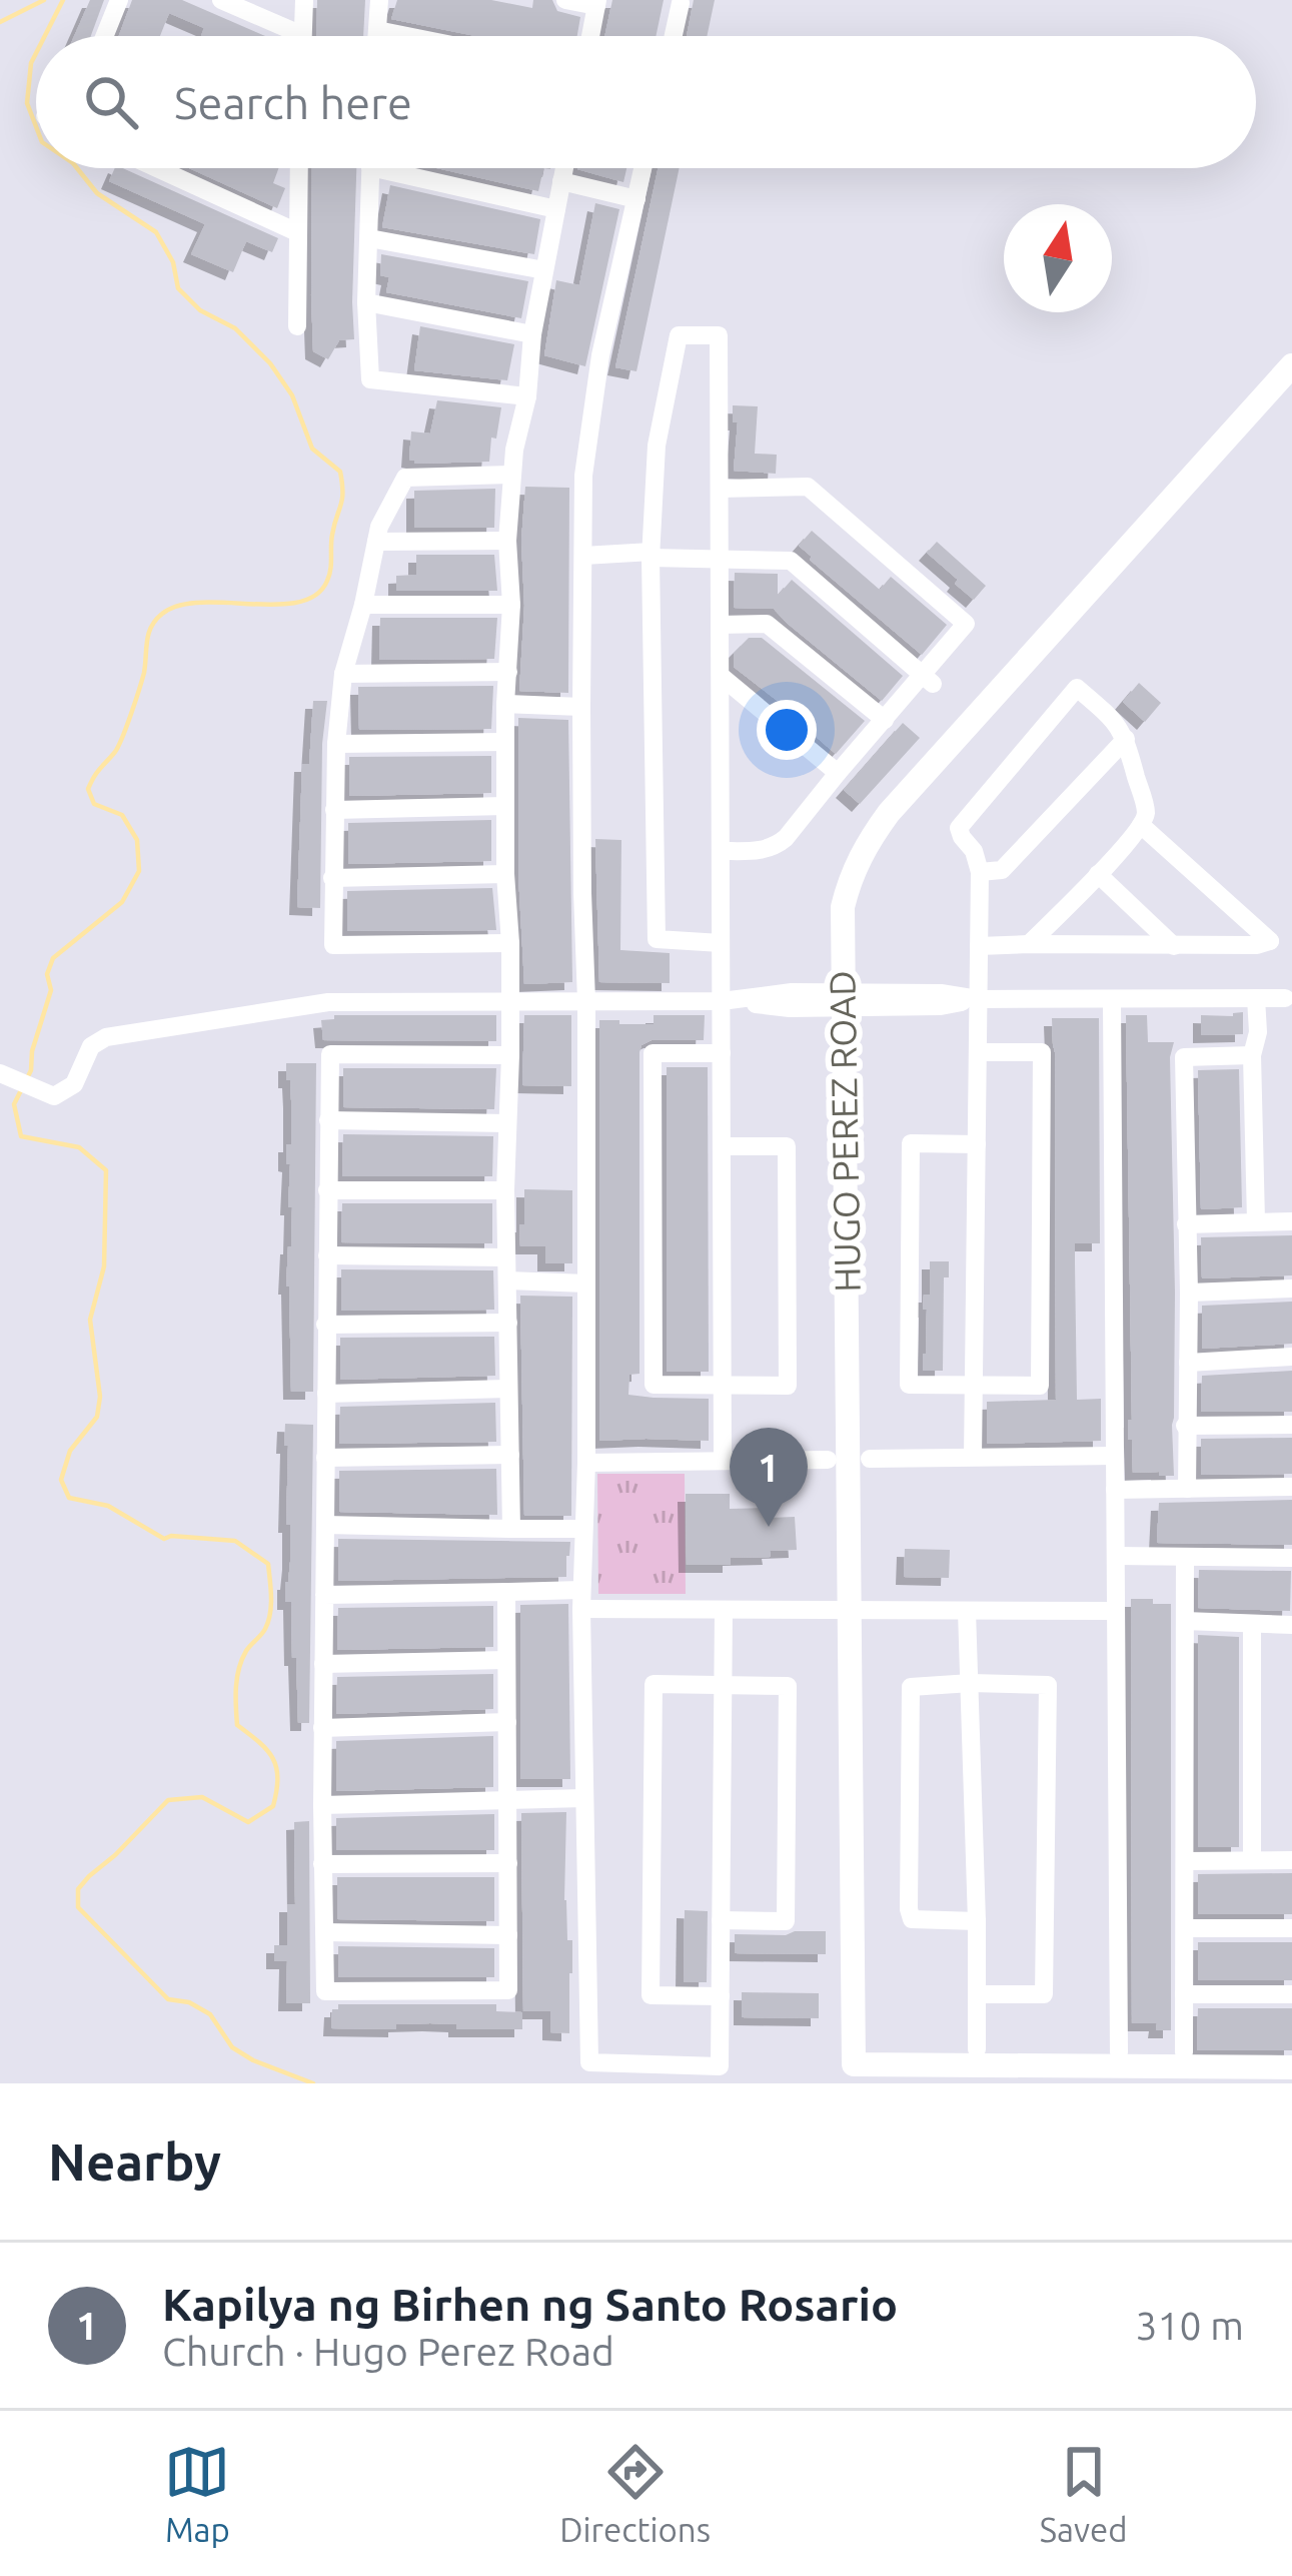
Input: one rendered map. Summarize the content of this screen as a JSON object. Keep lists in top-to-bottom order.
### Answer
{
  "streets": {
    "street": ["HUGO PEREZ ROAD"]
  },
  "north": "top",
  "page": {
    "search": "Search here",
    "pins": "1",
    "heading": "Nearby",
    "list": [
      {
        "mark": "1",
        "name": "Kapilya ng Birhen ng Santo Rosario",
        "note": "Church · Hugo Perez Road",
        "value": "310 m"
      }
    ],
    "nav": ["Map", "Directions", "Saved"]
  }
}
